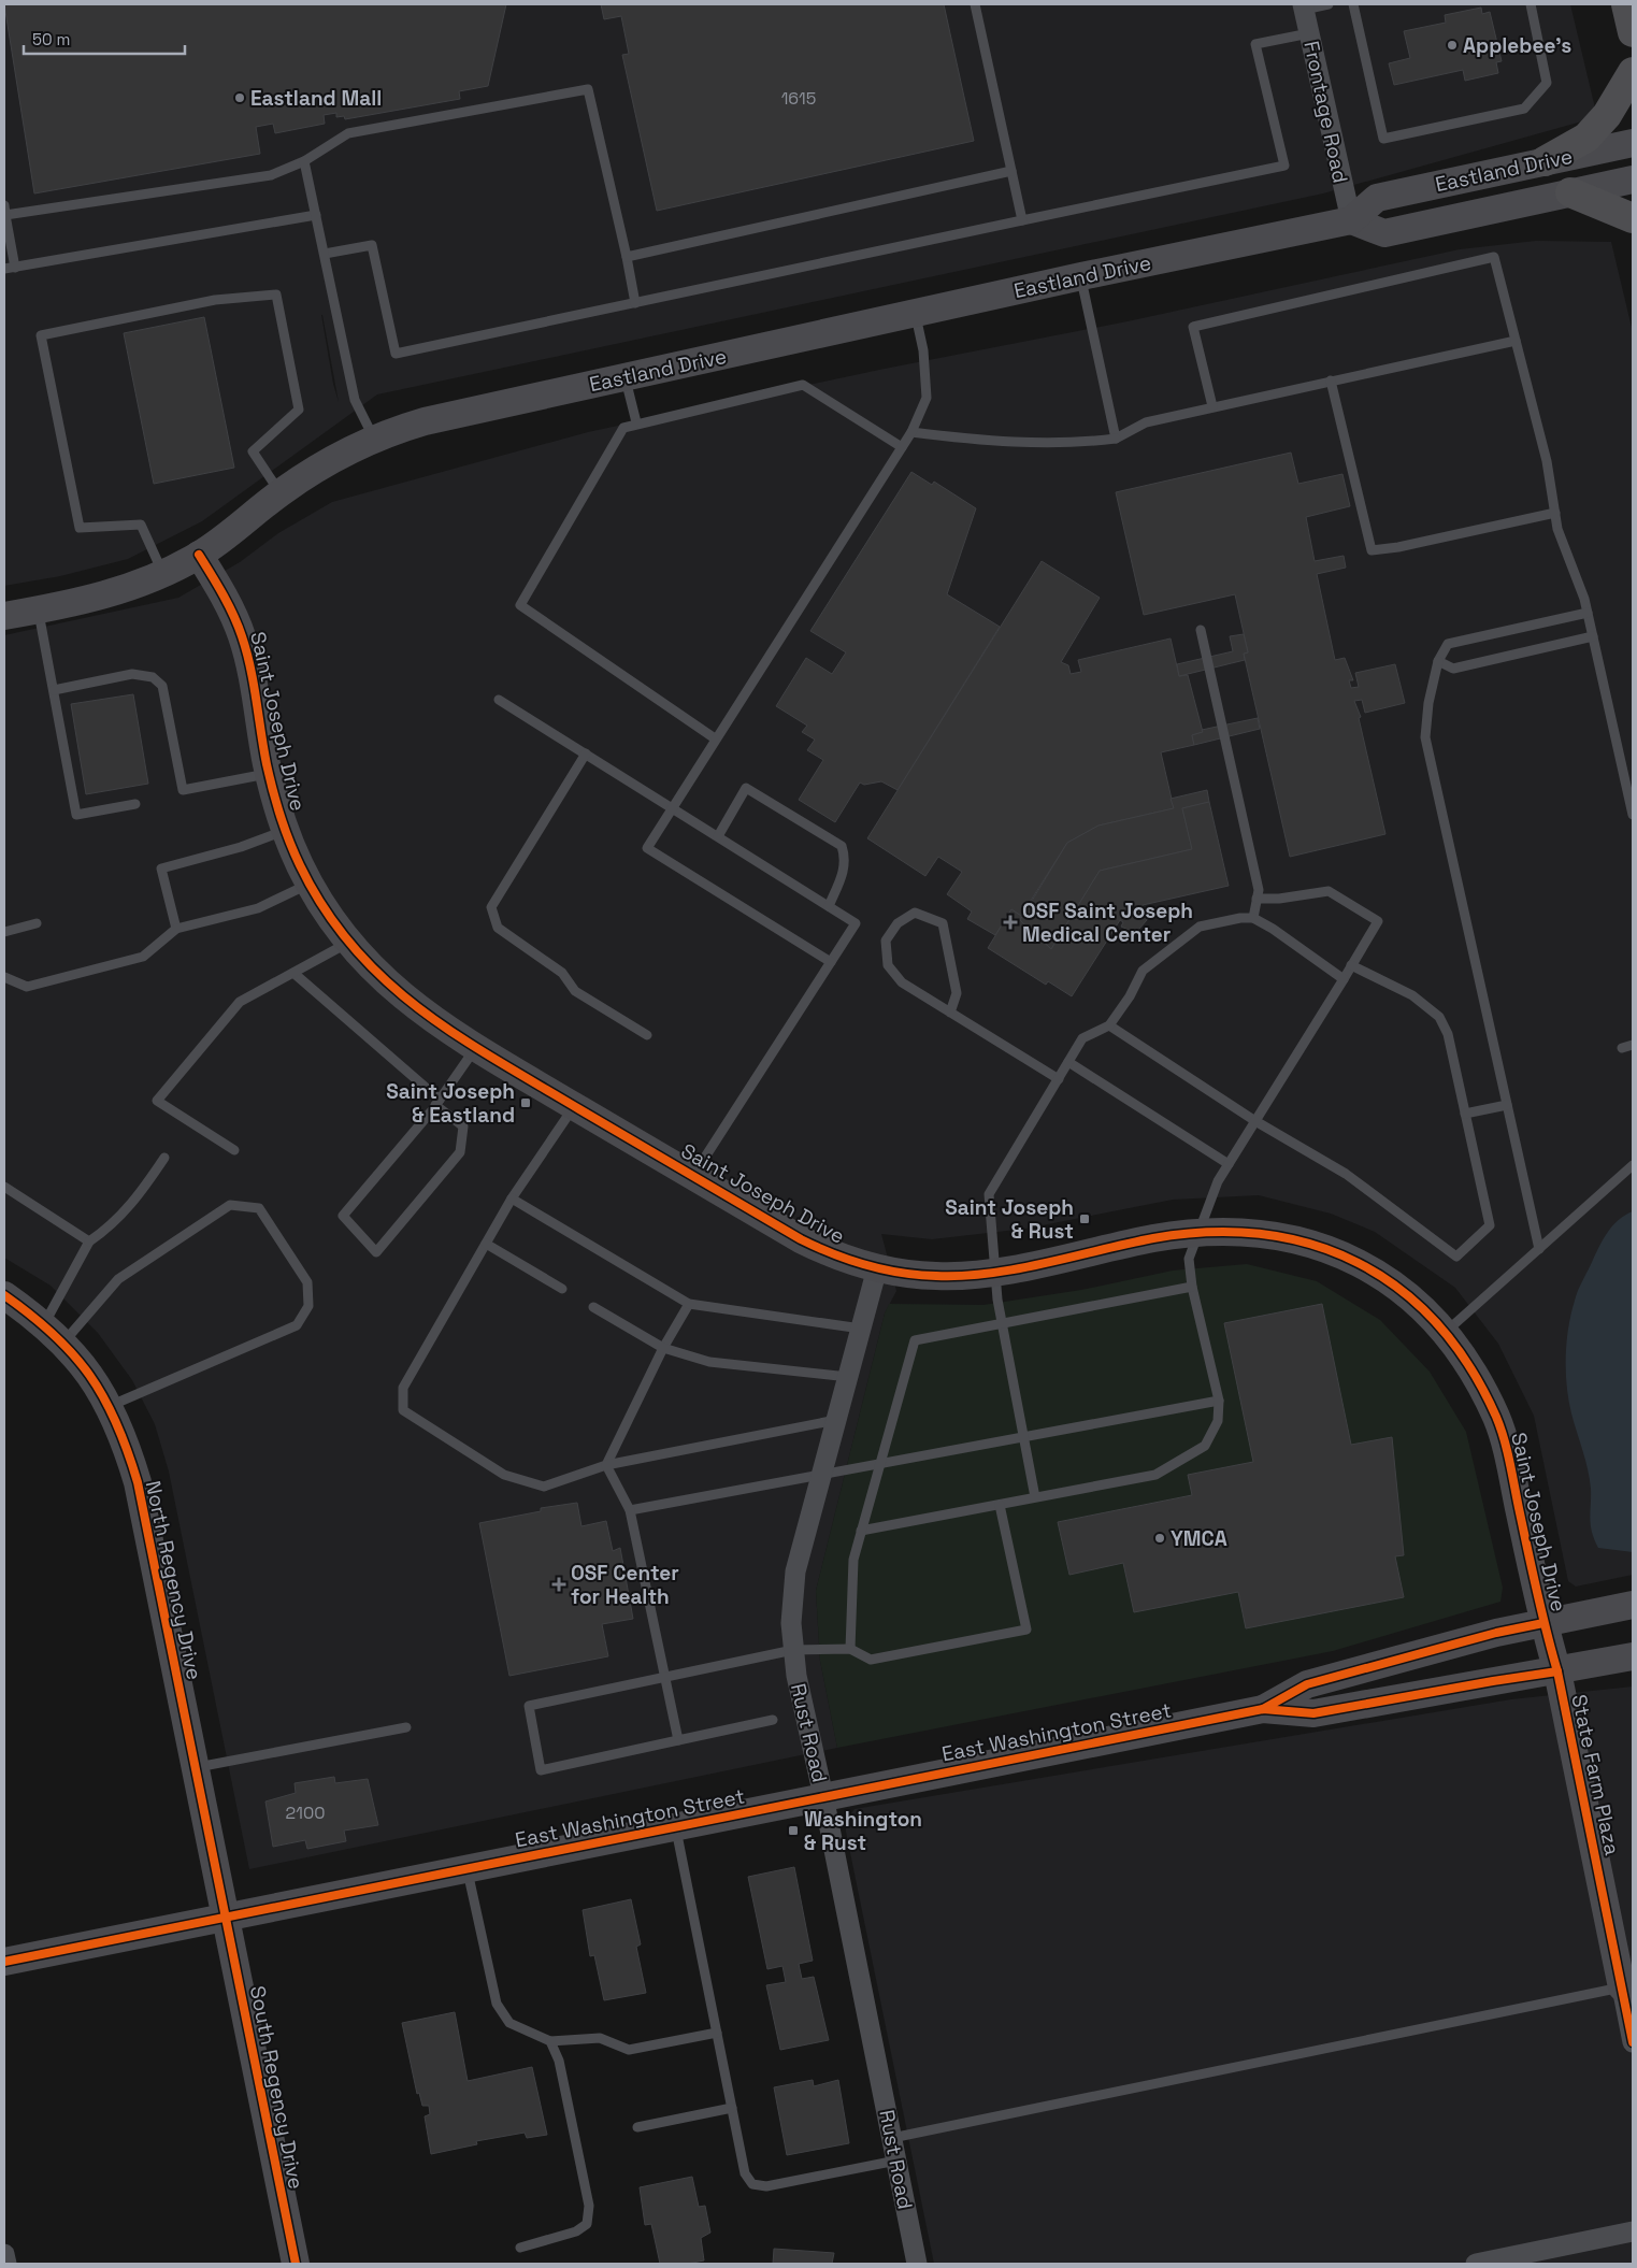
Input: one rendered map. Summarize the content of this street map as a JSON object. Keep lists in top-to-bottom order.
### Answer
{
  "streets": {
    "main road": [
      "Eastland Drive",
      "Saint Joseph Drive",
      "North Regency Drive",
      "East Washington Street",
      "State Farm Plaza",
      "South Regency Drive"
    ],
    "street": ["Frontage Road", "Rust Road"]
  },
  "crossings": [
    ["Frontage Road", "Eastland Drive"],
    ["Eastland Drive", "Saint Joseph Drive"],
    ["Saint Joseph Drive", "East Washington Street"],
    ["Saint Joseph Drive", "Rust Road"],
    ["Saint Joseph Drive", "State Farm Plaza"],
    ["North Regency Drive", "East Washington Street"],
    ["North Regency Drive", "South Regency Drive"],
    ["East Washington Street", "Rust Road"],
    ["East Washington Street", "State Farm Plaza"],
    ["East Washington Street", "South Regency Drive"]
  ],
  "places": {
    "other": ["Applebee's", "Eastland Mall", "YMCA"],
    "health": ["OSF Saint Joseph Medical Center", "OSF Center for Health"],
    "transit": ["Saint Joseph & Eastland", "Saint Joseph & Rust", "Washington & Rust"]
  },
  "house_numbers": ["1615", "2100"],
  "scale_bar": "50 m"
}
